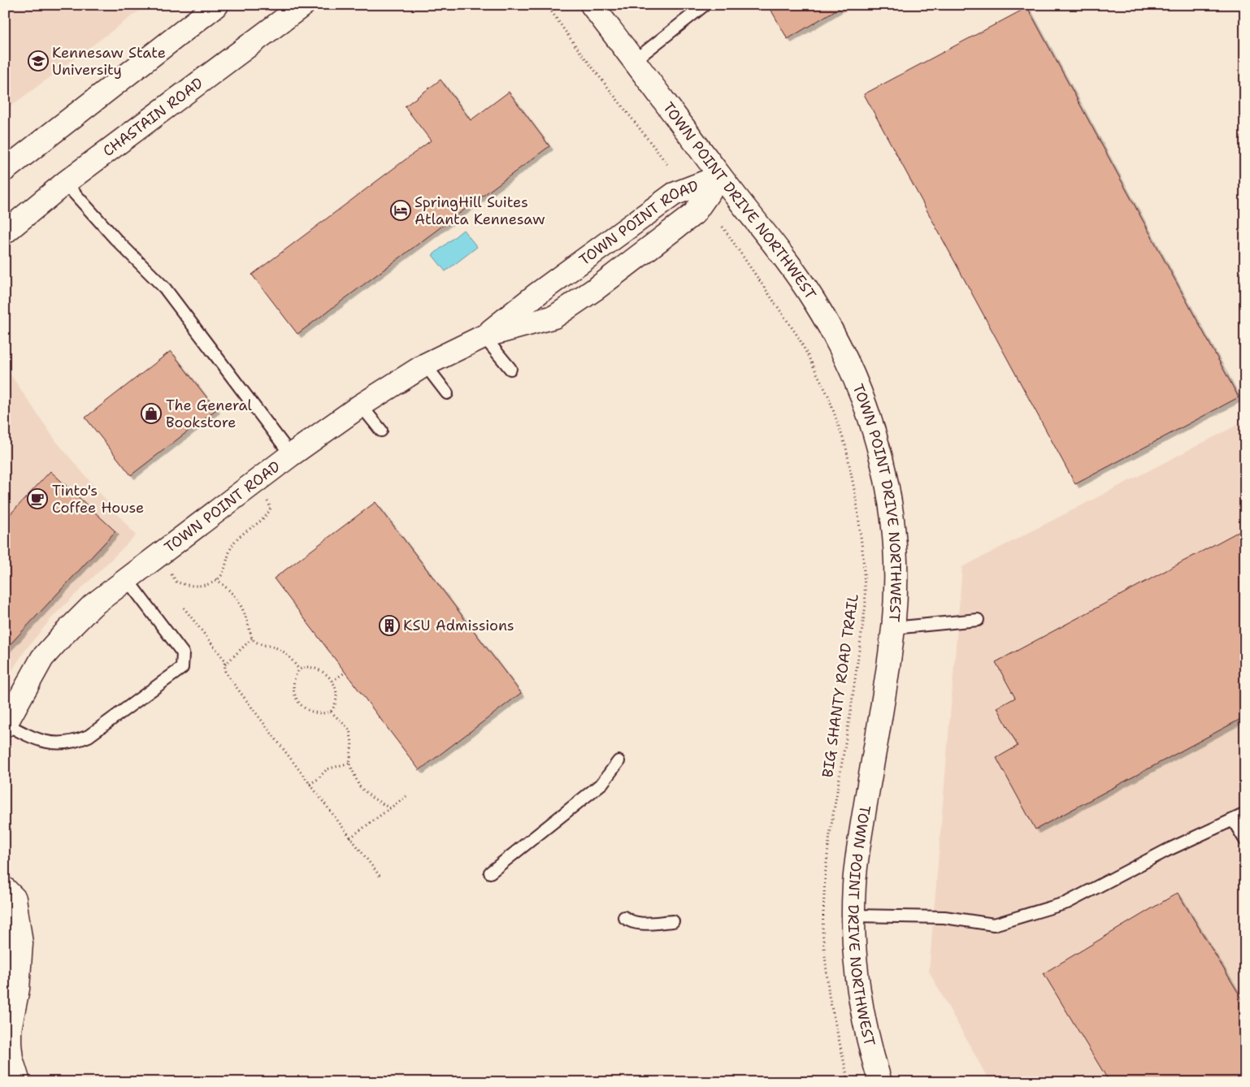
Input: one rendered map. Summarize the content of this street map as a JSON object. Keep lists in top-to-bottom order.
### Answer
{
  "streets": {
    "street": ["CHASTAIN ROAD", "TOWN POINT DRIVE NORTHWEST", "TOWN POINT ROAD"],
    "path": ["BIG SHANTY ROAD TRAIL"]
  },
  "crossings": [
    ["TOWN POINT DRIVE NORTHWEST", "TOWN POINT ROAD"]
  ],
  "places": {
    "school or university": ["Kennesaw State University"],
    "hotel": ["SpringHill Suites Atlanta Kennesaw"],
    "shop": ["The General Bookstore"],
    "cafe": ["Tinto's Coffee House"],
    "building": ["KSU Admissions"]
  }
}
